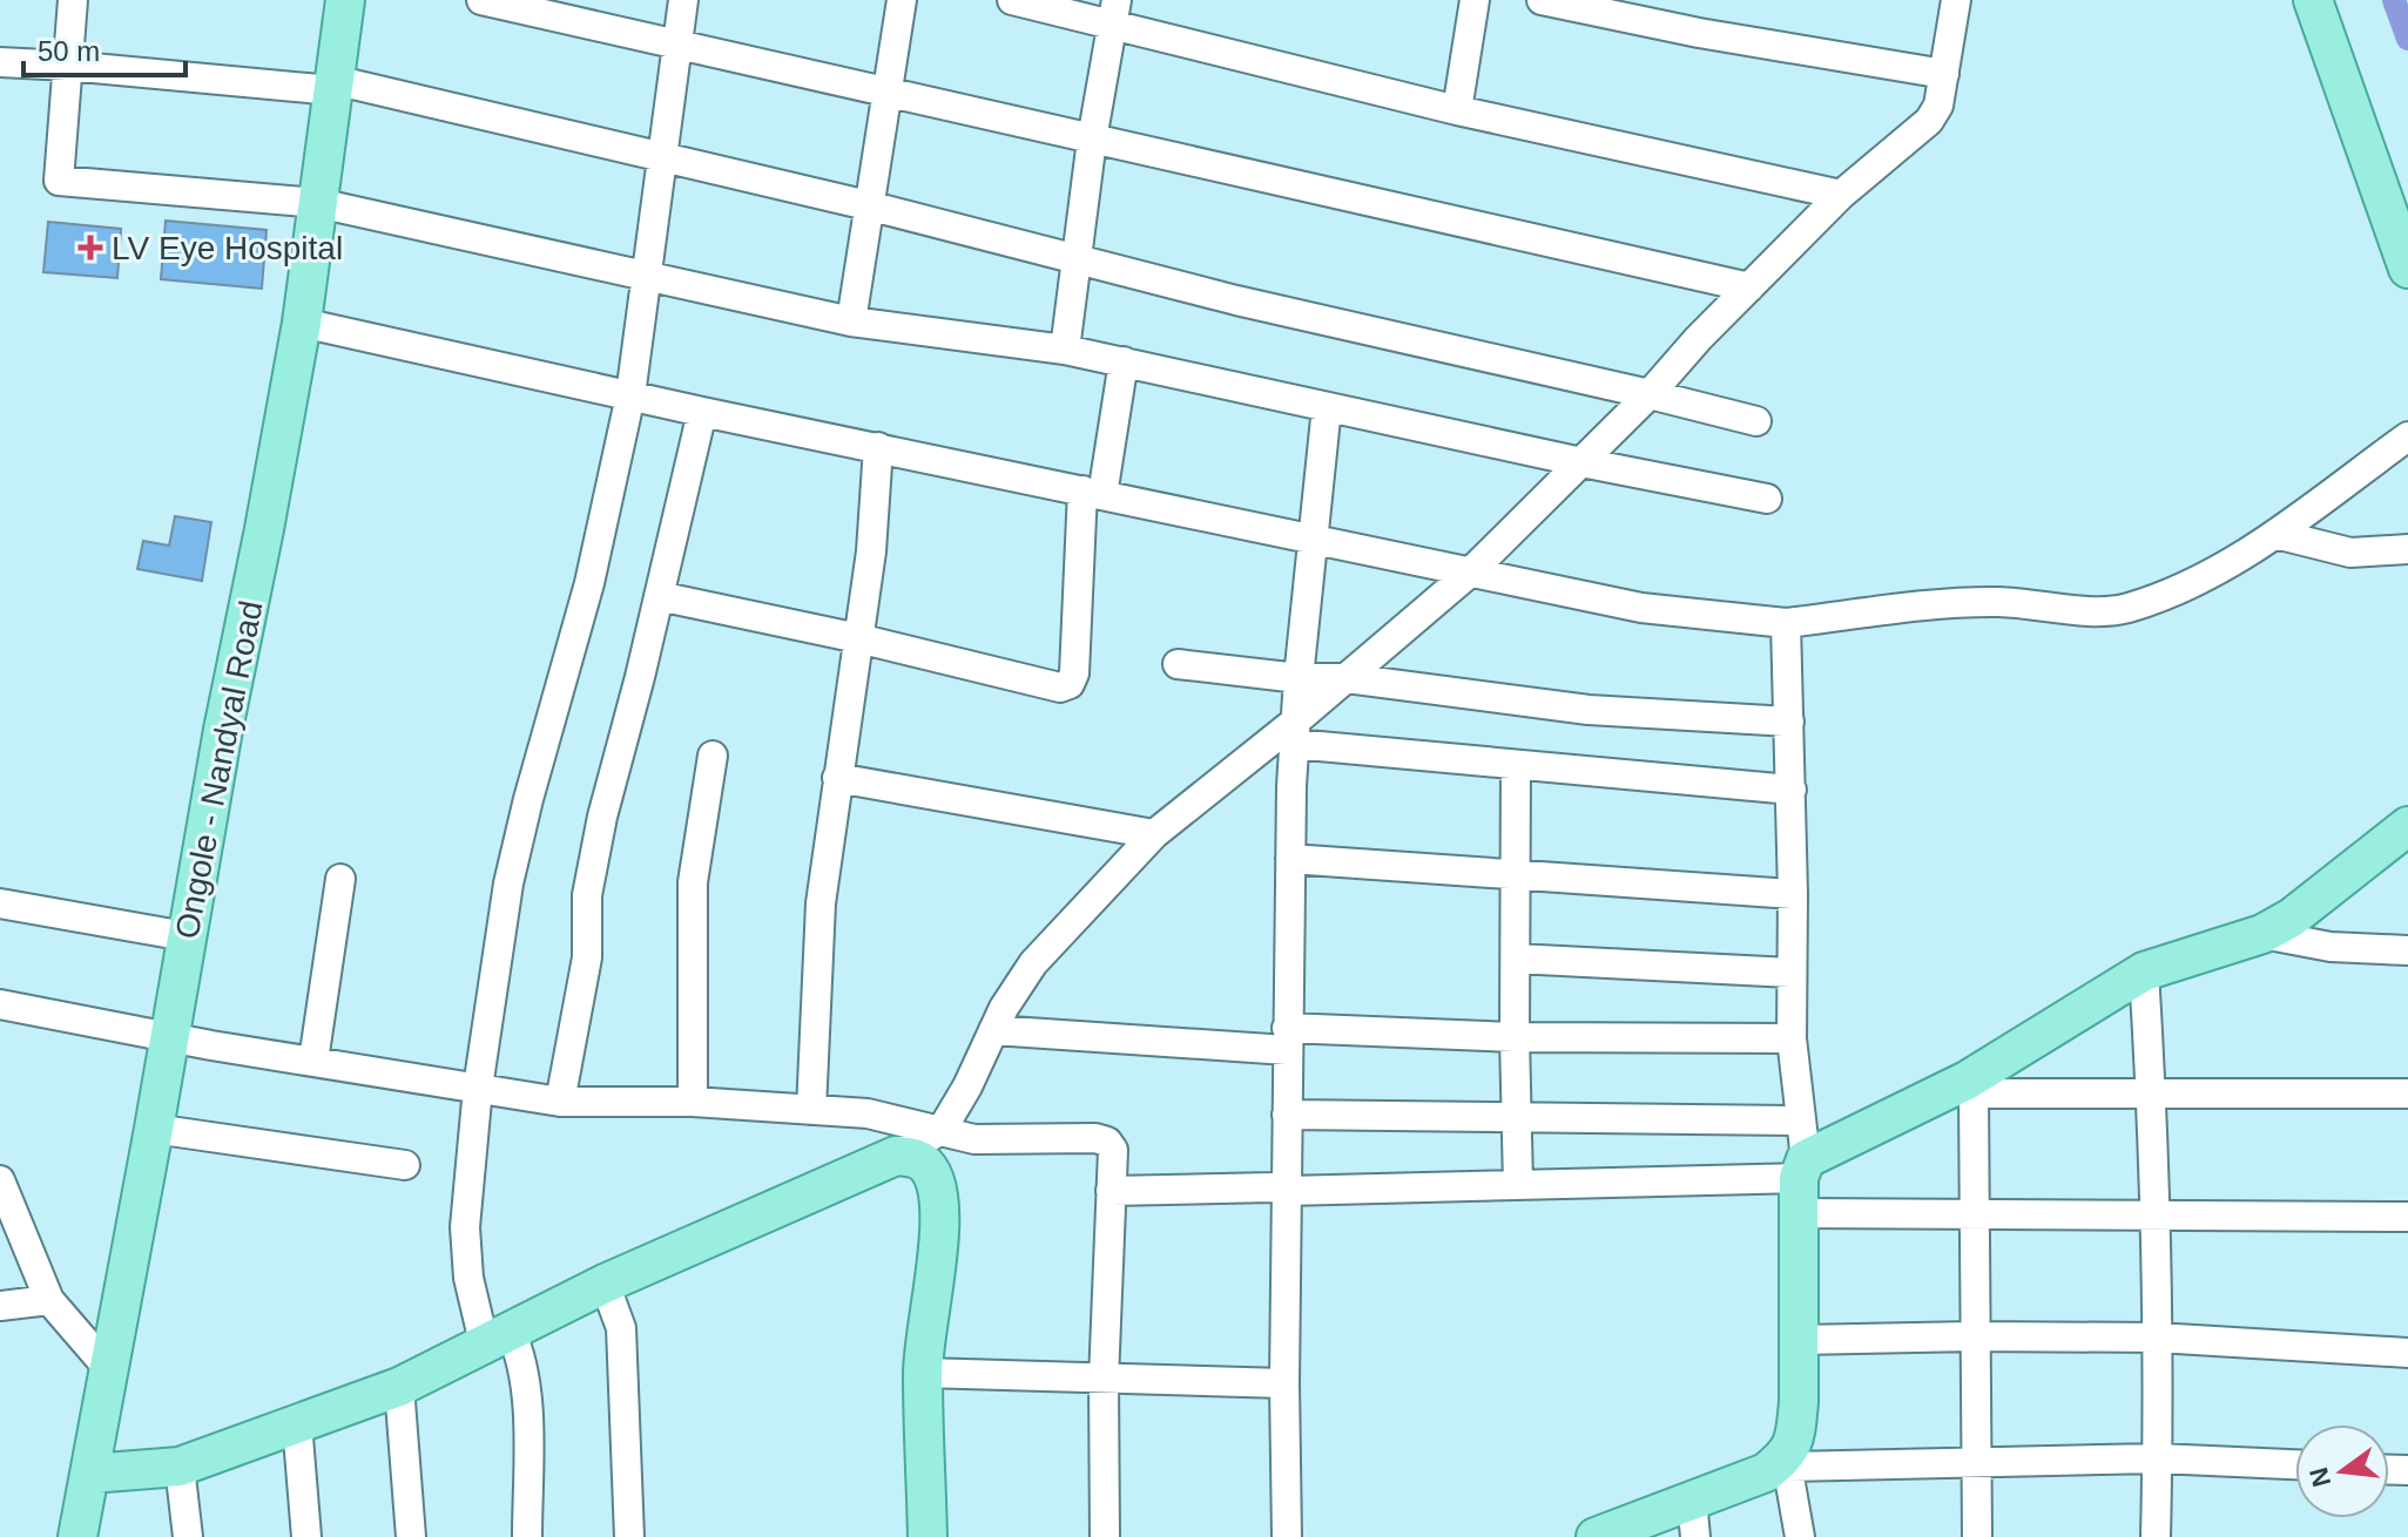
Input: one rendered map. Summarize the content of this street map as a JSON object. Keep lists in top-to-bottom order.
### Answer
{
  "streets": {
    "main road": ["Ongole - Nandyal Road"]
  },
  "places": {
    "health": ["LV Eye Hospital"]
  },
  "scale_bar": "50 m",
  "north": "left"
}
